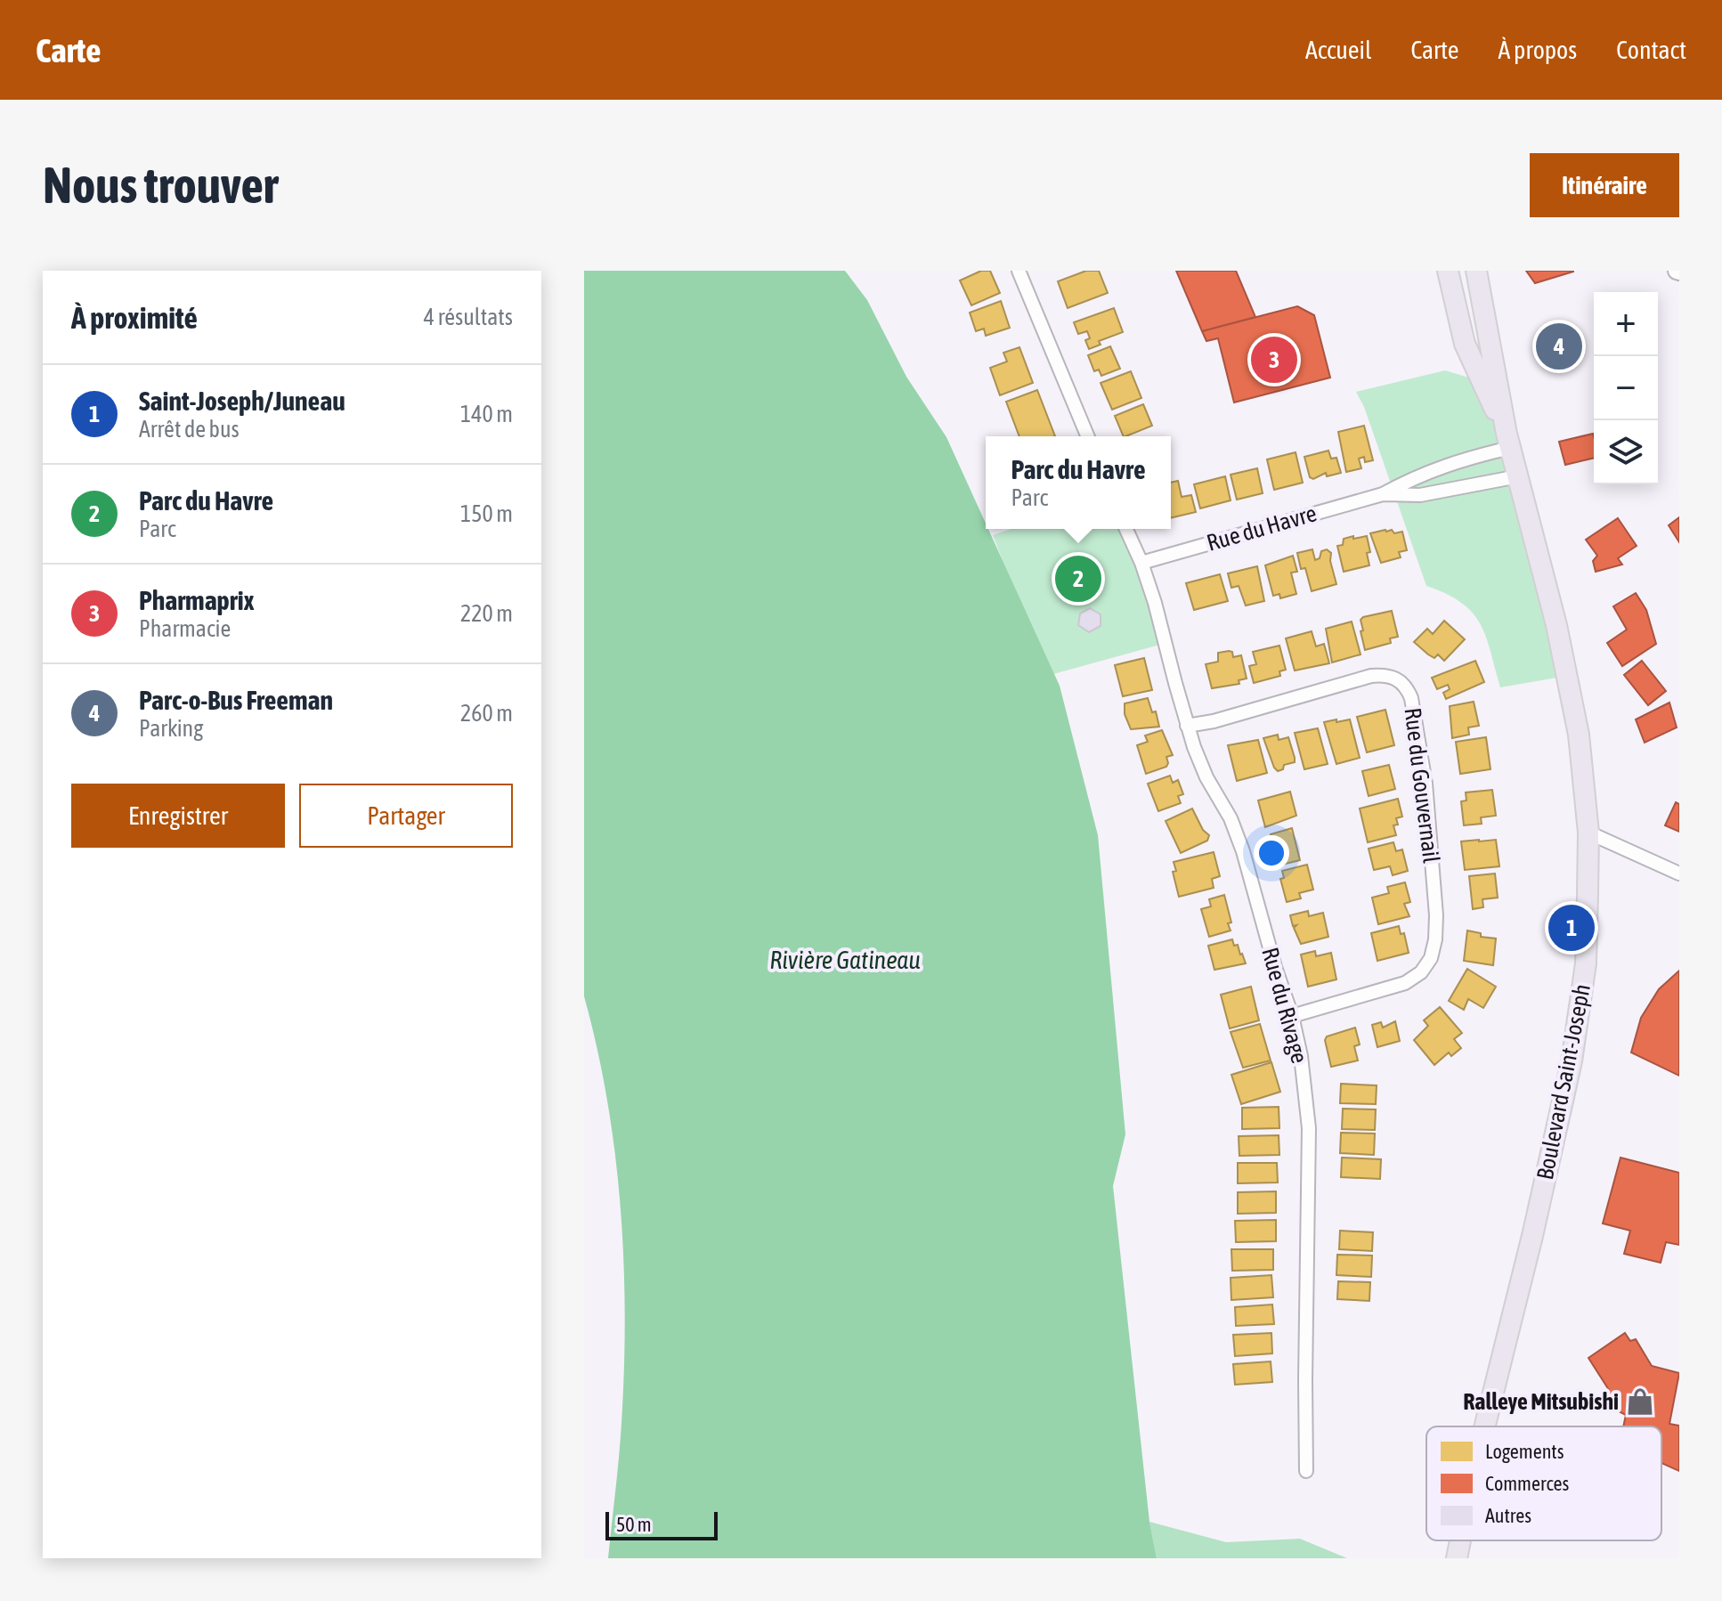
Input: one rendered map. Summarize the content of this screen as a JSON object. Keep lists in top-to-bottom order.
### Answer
{
  "streets": {
    "main road": ["Boulevard Saint-Joseph"],
    "street": ["Rue du Havre", "Rue du Gouvernail", "Rue du Rivage"]
  },
  "crossings": [
    ["Rue du Havre", "Rue du Rivage"],
    ["Rue du Havre", "Boulevard Saint-Joseph"],
    ["Rue du Gouvernail", "Rue du Rivage"]
  ],
  "water": ["Rivière Gatineau"],
  "places": {
    "shop": ["Ralleye Mitsubishi"]
  },
  "legend": ["Logements", "Commerces", "Autres"],
  "scale_bar": "50 m",
  "page": {
    "header": "Carte",
    "nav": [
      "Accueil",
      "Carte",
      "À propos",
      "Contact"
    ],
    "buttons": [
      "Itinéraire",
      ["Enregistrer", "Partager"]
    ],
    "title": "Nous trouver",
    "heading": ["À proximité", "4 résultats"],
    "map_buttons": ["+", "−"],
    "pins": [
      "4",
      "3",
      "2",
      "1"
    ],
    "list": [
      {
        "mark": "1",
        "name": "Saint-Joseph/Juneau",
        "note": "Arrêt de bus",
        "value": "140 m"
      },
      {
        "mark": "2",
        "name": "Parc du Havre",
        "note": "Parc",
        "value": "150 m"
      },
      {
        "mark": "3",
        "name": "Pharmaprix",
        "note": "Pharmacie",
        "value": "220 m"
      },
      {
        "mark": "4",
        "name": "Parc-o-Bus Freeman",
        "note": "Parking",
        "value": "260 m"
      }
    ],
    "popup": ["Parc du Havre", "Parc"],
    "scale": "50 m"
  }
}
